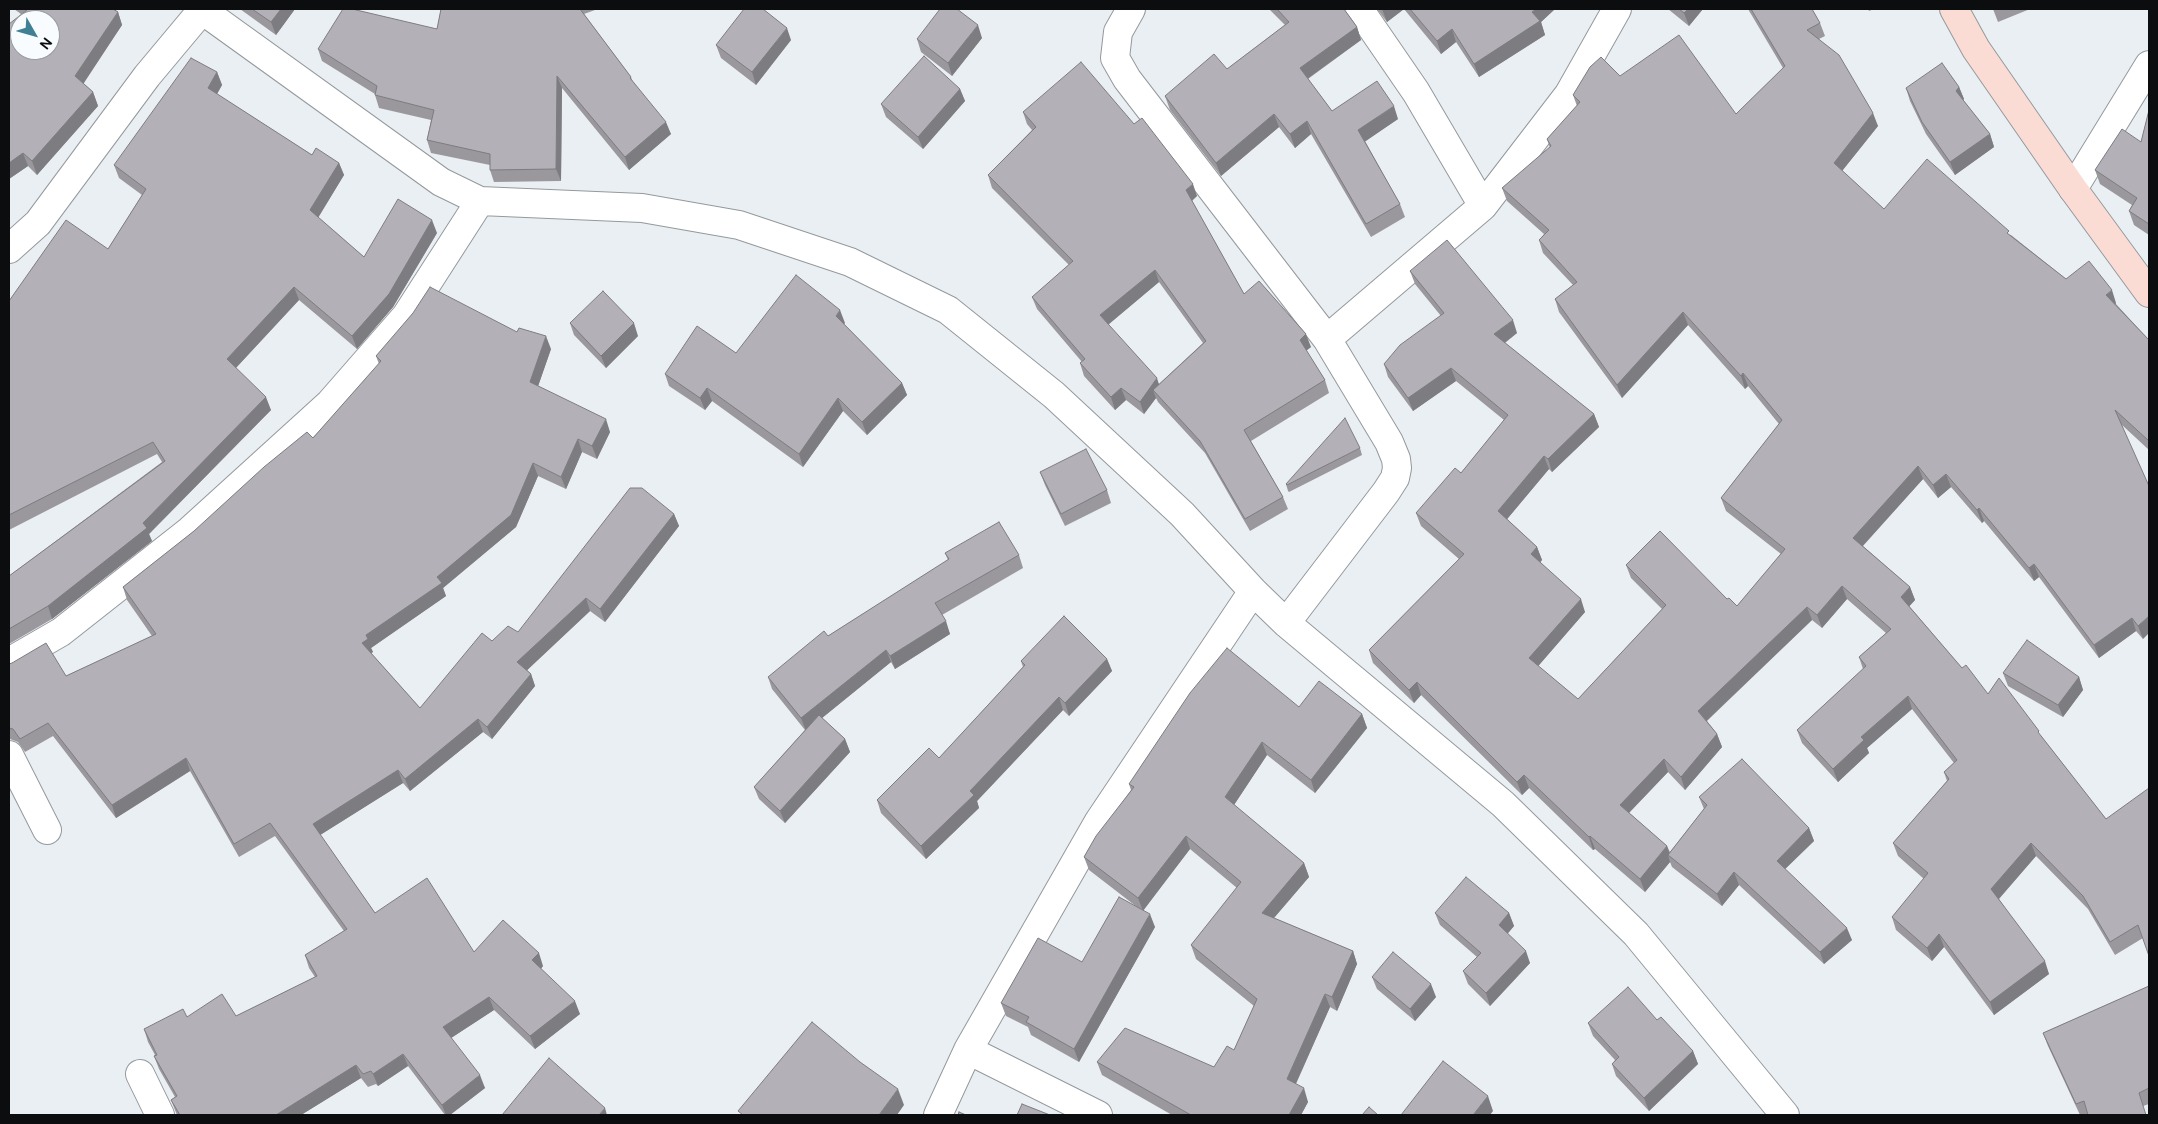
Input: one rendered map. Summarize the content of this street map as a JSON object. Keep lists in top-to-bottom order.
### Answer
{
  "north": "bottom right"
}
